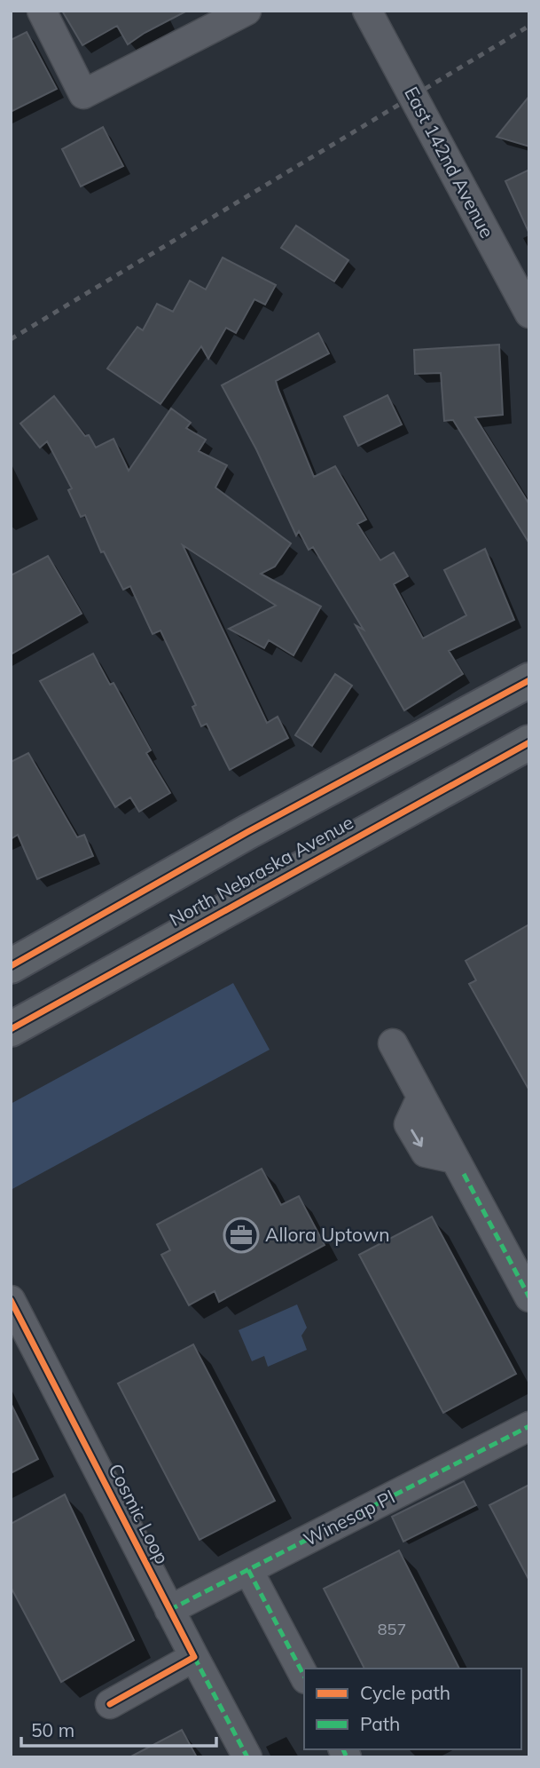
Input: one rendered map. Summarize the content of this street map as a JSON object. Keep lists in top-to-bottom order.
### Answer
{
  "streets": {
    "main road": ["North Nebraska Avenue"],
    "street": ["East 142nd Avenue", "Cosmic Loop", "Winesap Pl"]
  },
  "crossings": [
    ["Cosmic Loop", "Winesap Pl"]
  ],
  "places": {
    "office": ["Allora Uptown"]
  },
  "house_numbers": ["857"],
  "legend": ["Cycle path", "Path"],
  "scale_bar": "50 m"
}
